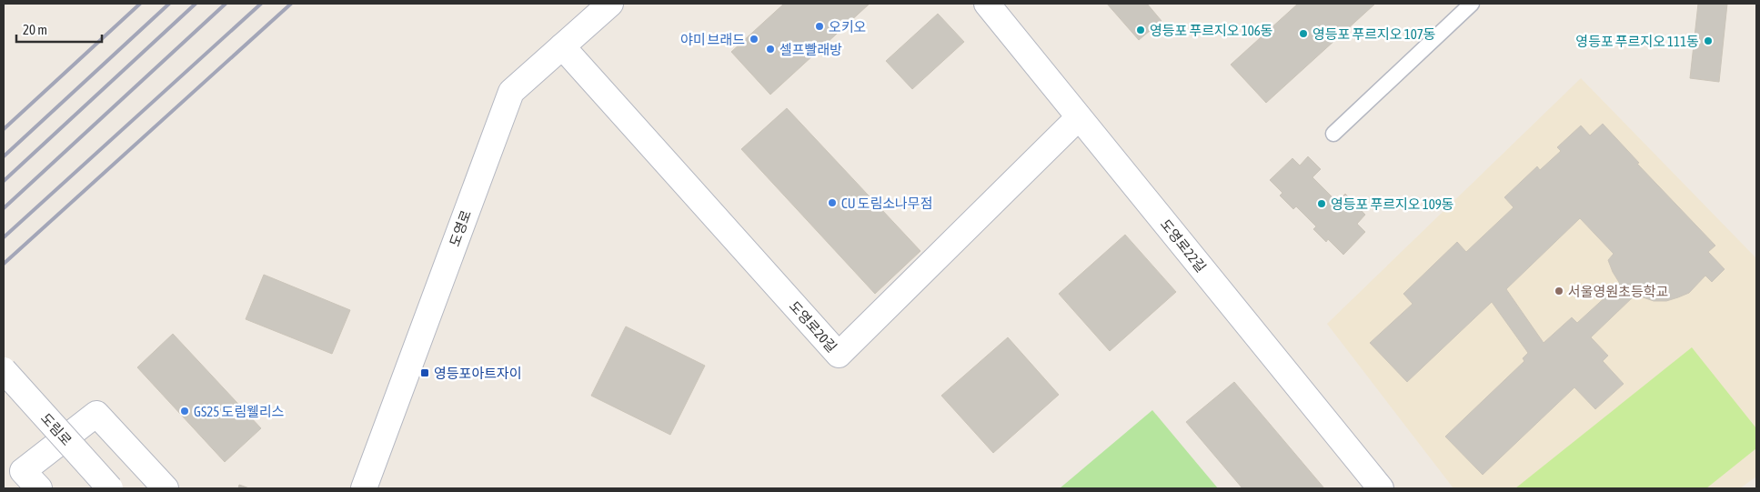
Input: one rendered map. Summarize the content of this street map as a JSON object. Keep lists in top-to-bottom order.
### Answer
{
  "streets": {
    "street": [
      "도영로",
      "도영로22길",
      "도영로20길",
      "도림로"
    ]
  },
  "crossings": [
    ["도영로", "도영로20길"],
    ["도영로22길", "도영로20길"]
  ],
  "places": {
    "other": [
      "오키오",
      "영등포 푸르지오 106동",
      "영등포 푸르지오 107동",
      "야미 브래드",
      "영등포 푸르지오 111동",
      "셀프빨래방",
      "CU 도림소나무점",
      "영등포 푸르지오 109동",
      "서울영원초등학교",
      "GS25 도림웰리스"
    ],
    "transit": ["영등포아트자이"]
  },
  "scale_bar": "20 m"
}
